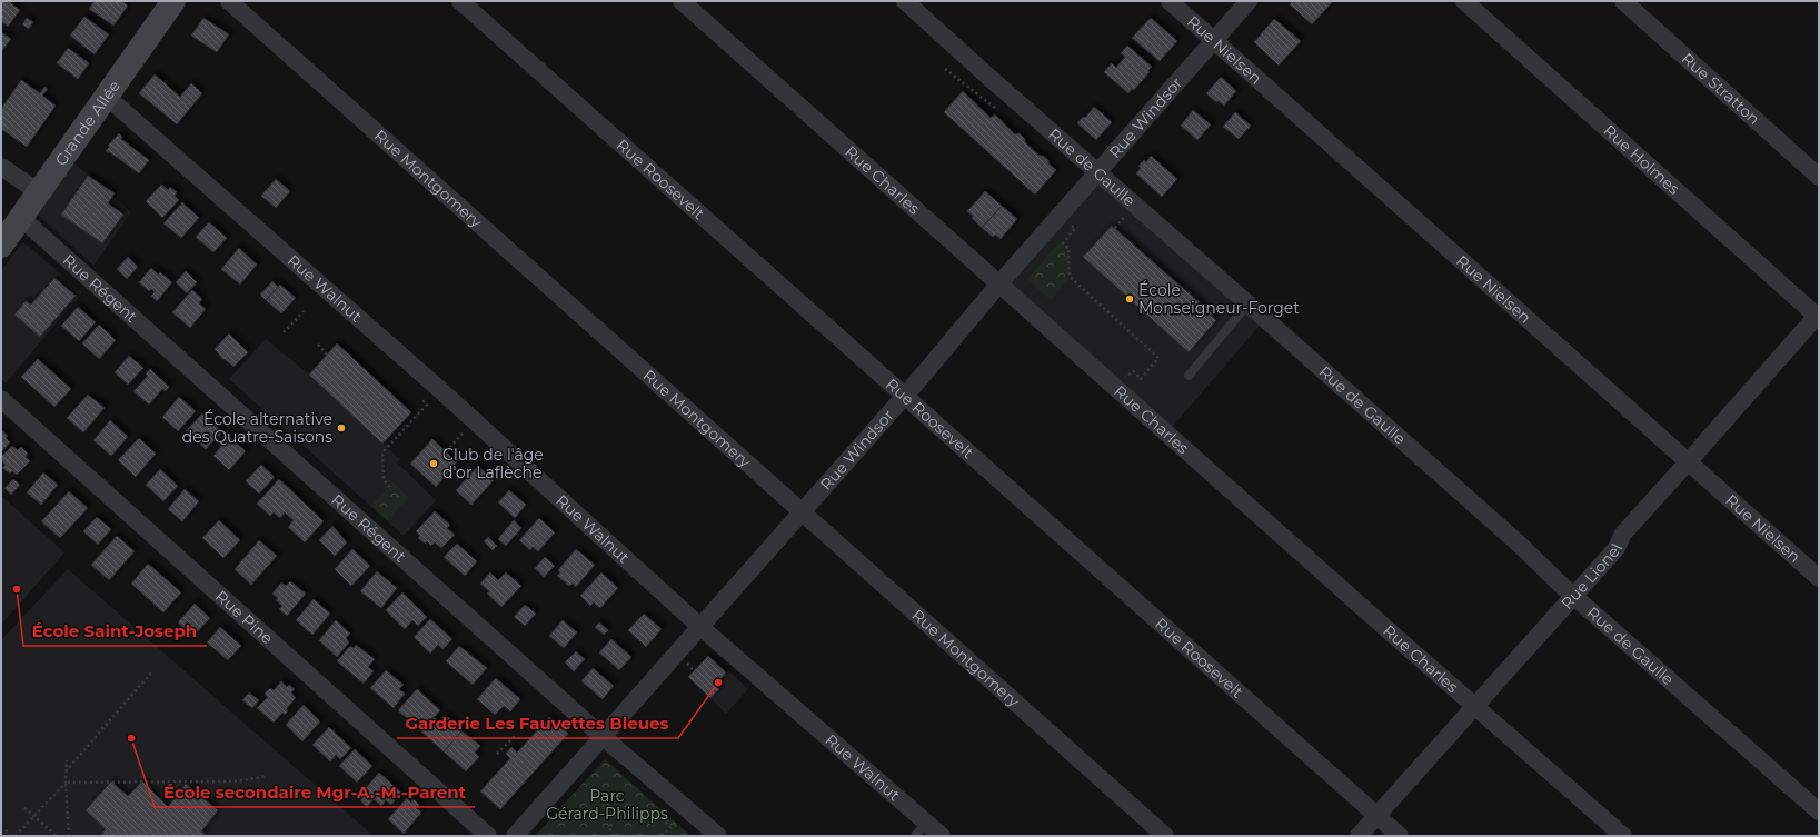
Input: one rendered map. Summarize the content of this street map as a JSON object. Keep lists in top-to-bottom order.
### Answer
{
  "streets": {
    "main road": ["Grande Allée"],
    "street": [
      "Rue Nielsen",
      "Rue Stratton",
      "Rue Windsor",
      "Rue Holmes",
      "Rue de Gaulle",
      "Rue Montgomery",
      "Rue Roosevelt",
      "Rue Charles",
      "Rue Régent",
      "Rue Walnut",
      "Rue Lionel",
      "Rue Pine"
    ]
  },
  "crossings": [
    ["Rue Nielsen", "Rue Windsor"],
    ["Rue Nielsen", "Rue Lionel"],
    ["Rue Windsor", "Rue de Gaulle"],
    ["Rue Windsor", "Rue Montgomery"],
    ["Rue Windsor", "Rue Roosevelt"],
    ["Rue Windsor", "Rue Charles"],
    ["Rue Windsor", "Rue Régent"],
    ["Rue Windsor", "Rue Walnut"],
    ["Grande Allée", "Rue Régent"],
    ["Grande Allée", "Rue Walnut"],
    ["Rue Holmes", "Rue Lionel"],
    ["Rue de Gaulle", "Rue Lionel"],
    ["Rue Roosevelt", "Rue Lionel"],
    ["Rue Charles", "Rue Lionel"]
  ],
  "parks": ["Parc Gérard-Philipps"],
  "places": [
    "École Monseigneur-Forget",
    "École alternative des Quatre-Saisons",
    "Club de l'âge d'or Laflèche",
    "École Saint-Joseph",
    "Garderie Les Fauvettes Bleues",
    "École secondaire Mgr-A.-M.-Parent"
  ]
}
